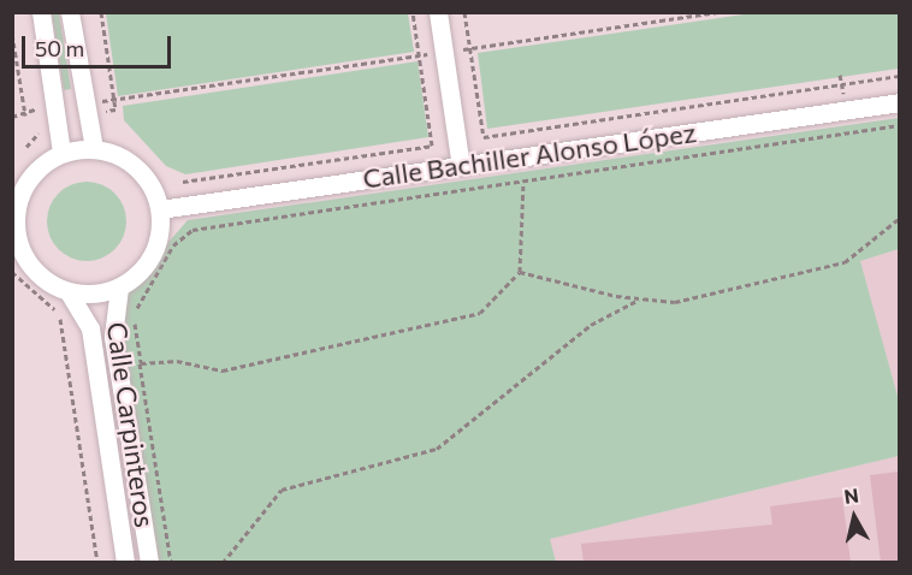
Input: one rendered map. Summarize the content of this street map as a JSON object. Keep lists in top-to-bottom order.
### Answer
{
  "streets": {
    "street": ["Calle Bachiller Alonso López", "Calle Carpinteros"]
  },
  "crossings": [
    ["Calle Bachiller Alonso López", "Calle Carpinteros"]
  ],
  "scale_bar": "50 m",
  "north": "top"
}
